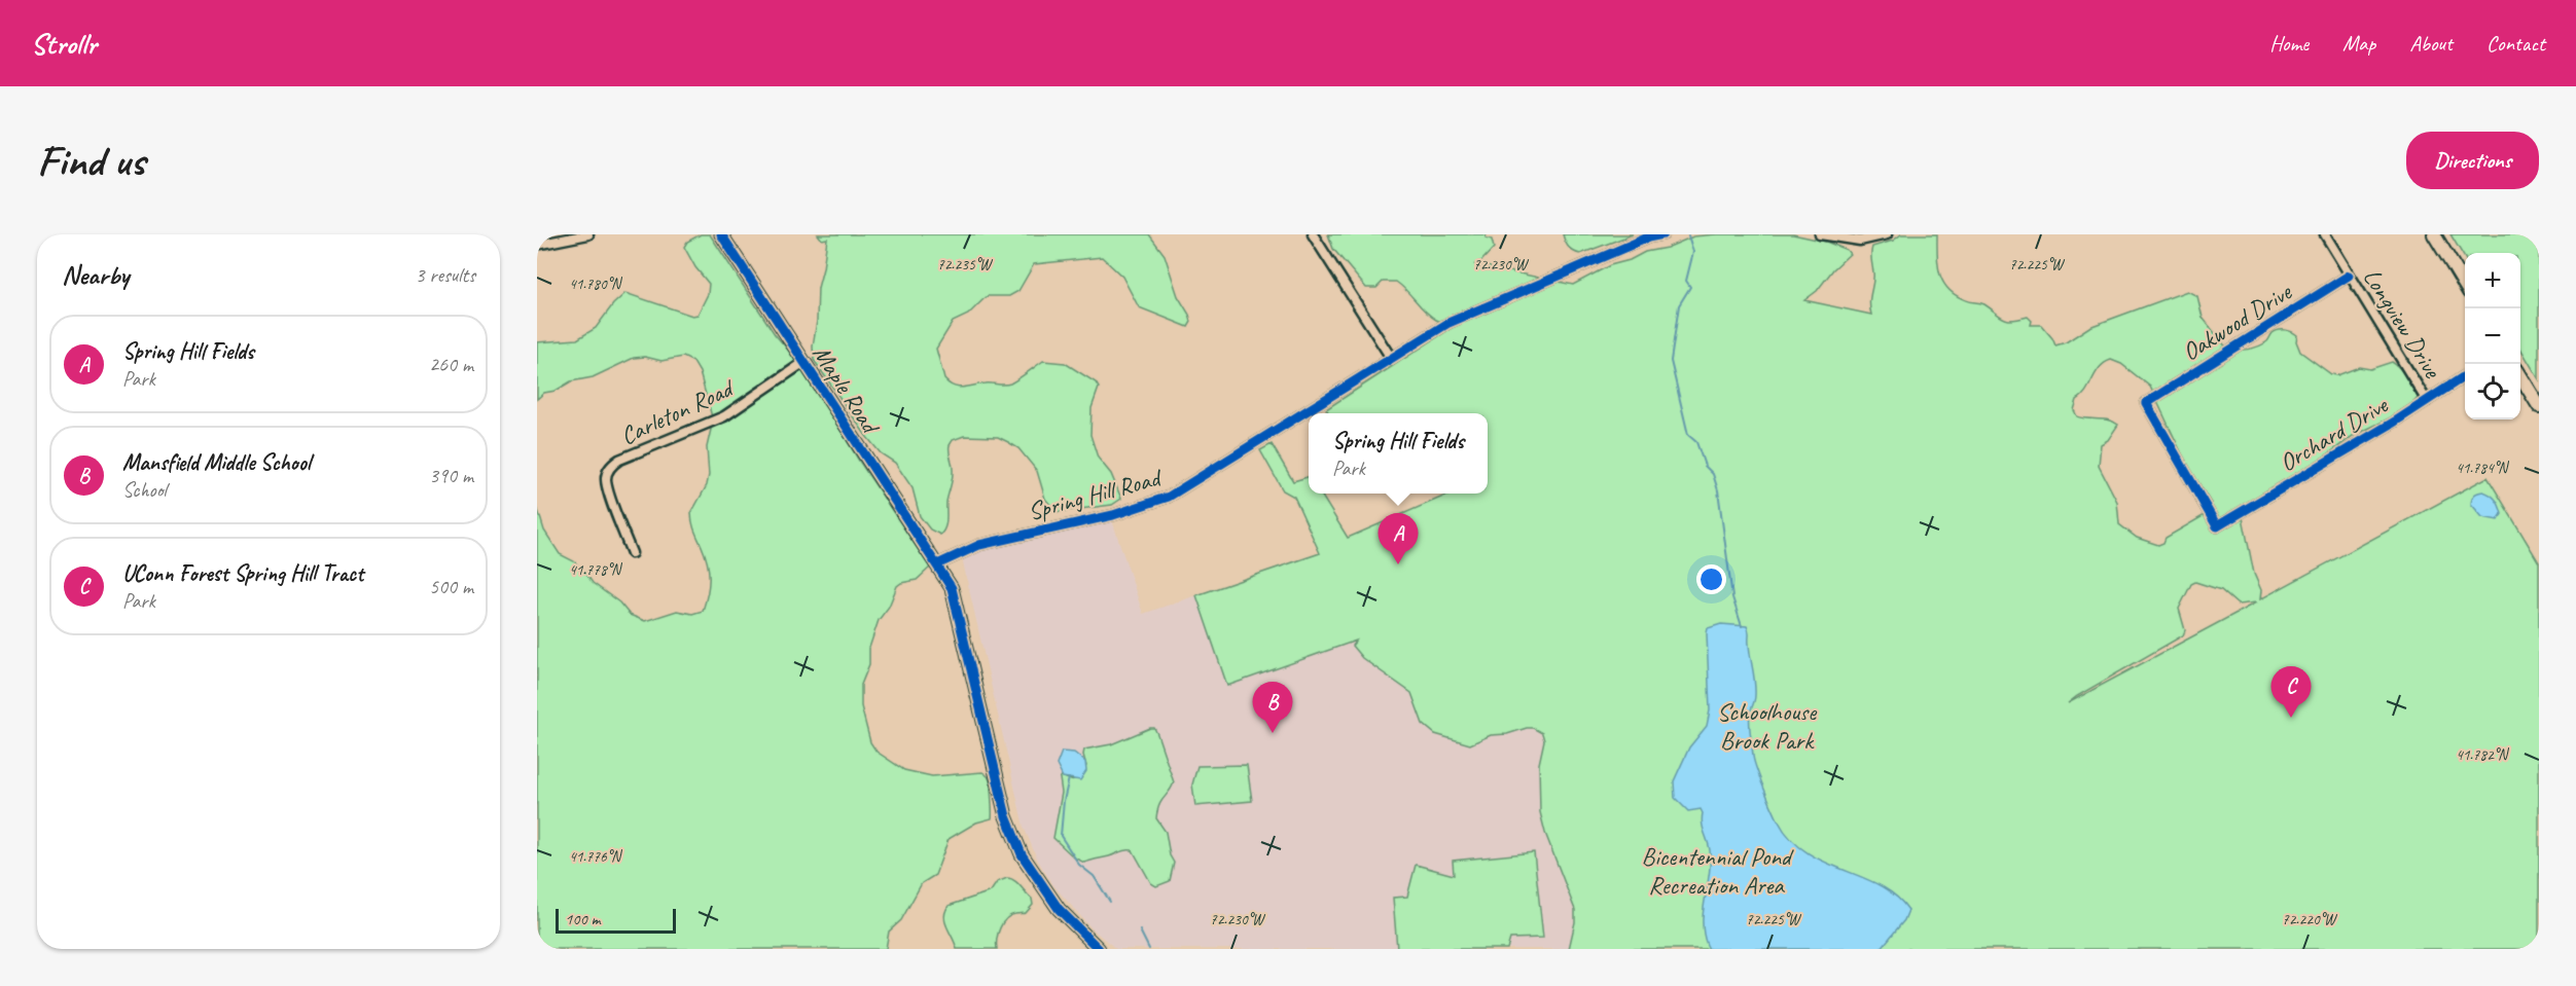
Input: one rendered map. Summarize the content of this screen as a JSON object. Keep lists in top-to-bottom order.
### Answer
{
  "streets": {
    "street": [
      "Oakwood Drive",
      "Longview Drive",
      "Maple Road",
      "Carleton Road",
      "Orchard Drive",
      "Spring Hill Road"
    ]
  },
  "crossings": [
    ["Oakwood Drive", "Longview Drive"],
    ["Oakwood Drive", "Orchard Drive"],
    ["Longview Drive", "Orchard Drive"],
    ["Maple Road", "Carleton Road"],
    ["Maple Road", "Spring Hill Road"]
  ],
  "parks": ["Schoolhouse Brook Park", "Bicentennial Pond Recreation Area"],
  "scale_bar": "100 m",
  "page": {
    "header": "Strollr",
    "nav": [
      "Home",
      "Map",
      "About",
      "Contact"
    ],
    "buttons": "Directions",
    "title": "Find us",
    "heading": ["Nearby", "3 results"],
    "map_buttons": ["+", "−"],
    "list": [
      {
        "mark": "A",
        "name": "Spring Hill Fields",
        "note": "Park",
        "value": "260 m"
      },
      {
        "mark": "B",
        "name": "Mansfield Middle School",
        "note": "School",
        "value": "390 m"
      },
      {
        "mark": "C",
        "name": "UConn Forest Spring Hill Tract",
        "note": "Park",
        "value": "500 m"
      }
    ],
    "popup": ["Spring Hill Fields", "Park"],
    "pins": ["A", "C", "B"],
    "scale": "100 m"
  },
  "coordinates": [
    "72.235°W",
    "72.230°W",
    "72.225°W",
    "41.780°N",
    "41.784°N",
    "41.778°N",
    "41.782°N",
    "41.776°N",
    "72.220°W"
  ]
}
